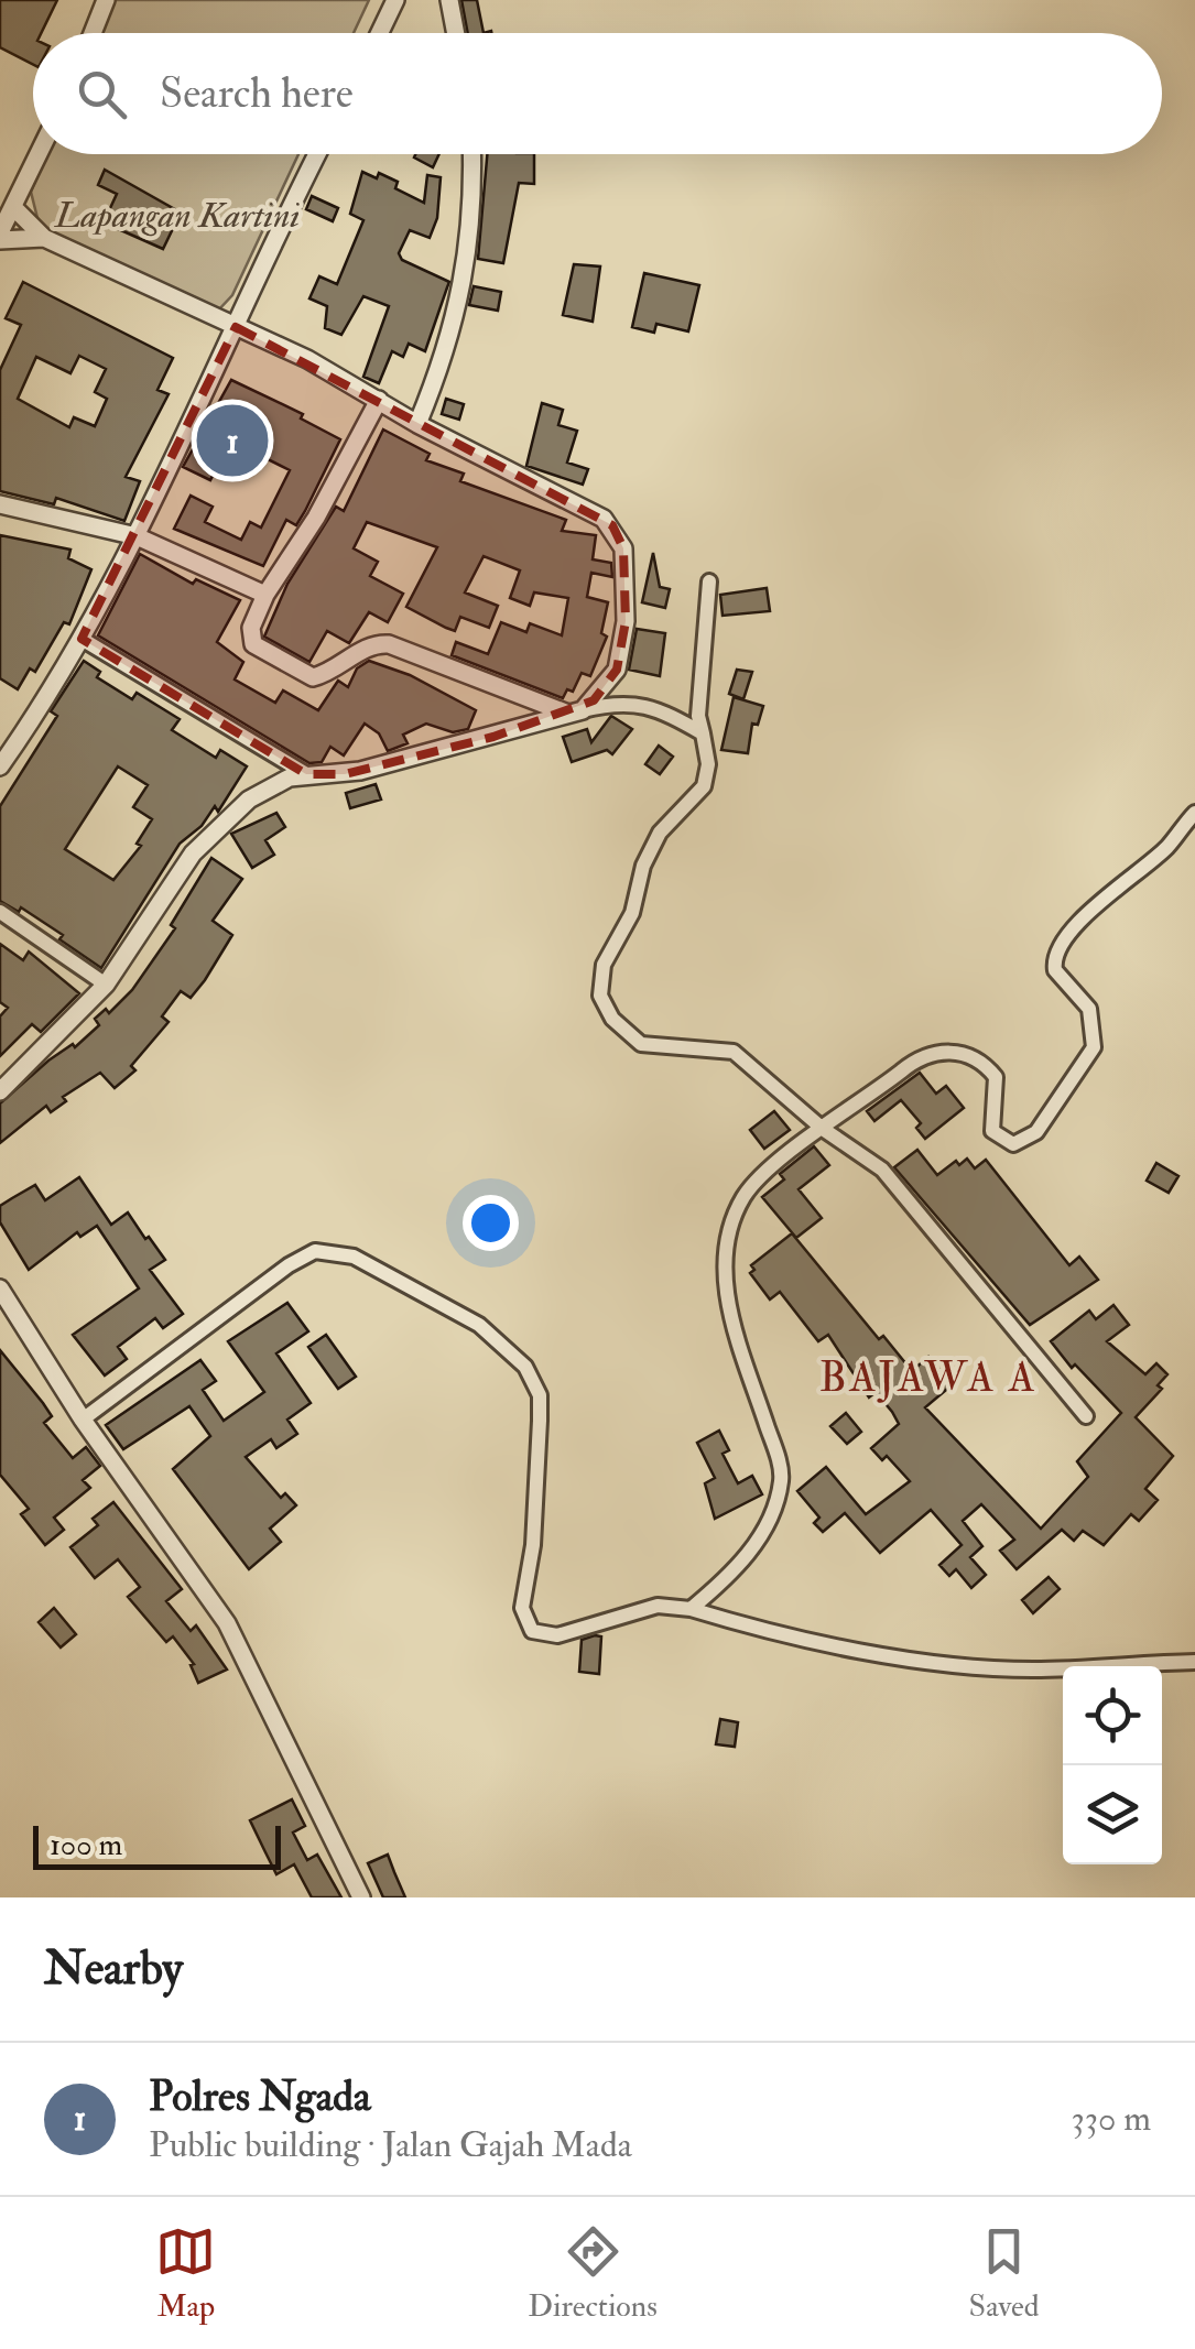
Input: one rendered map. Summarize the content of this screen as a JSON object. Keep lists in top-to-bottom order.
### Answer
{
  "districts": ["BAJAWA A"],
  "parks": ["Lapangan Kartini"],
  "scale_bar": "100 m",
  "page": {
    "search": "Search here",
    "pins": "1",
    "scale": "100 m",
    "heading": "Nearby",
    "list": [
      {
        "mark": "1",
        "name": "Polres Ngada",
        "note": "Public building · Jalan Gajah Mada",
        "value": "330 m"
      }
    ],
    "nav": ["Map", "Directions", "Saved"]
  }
}
